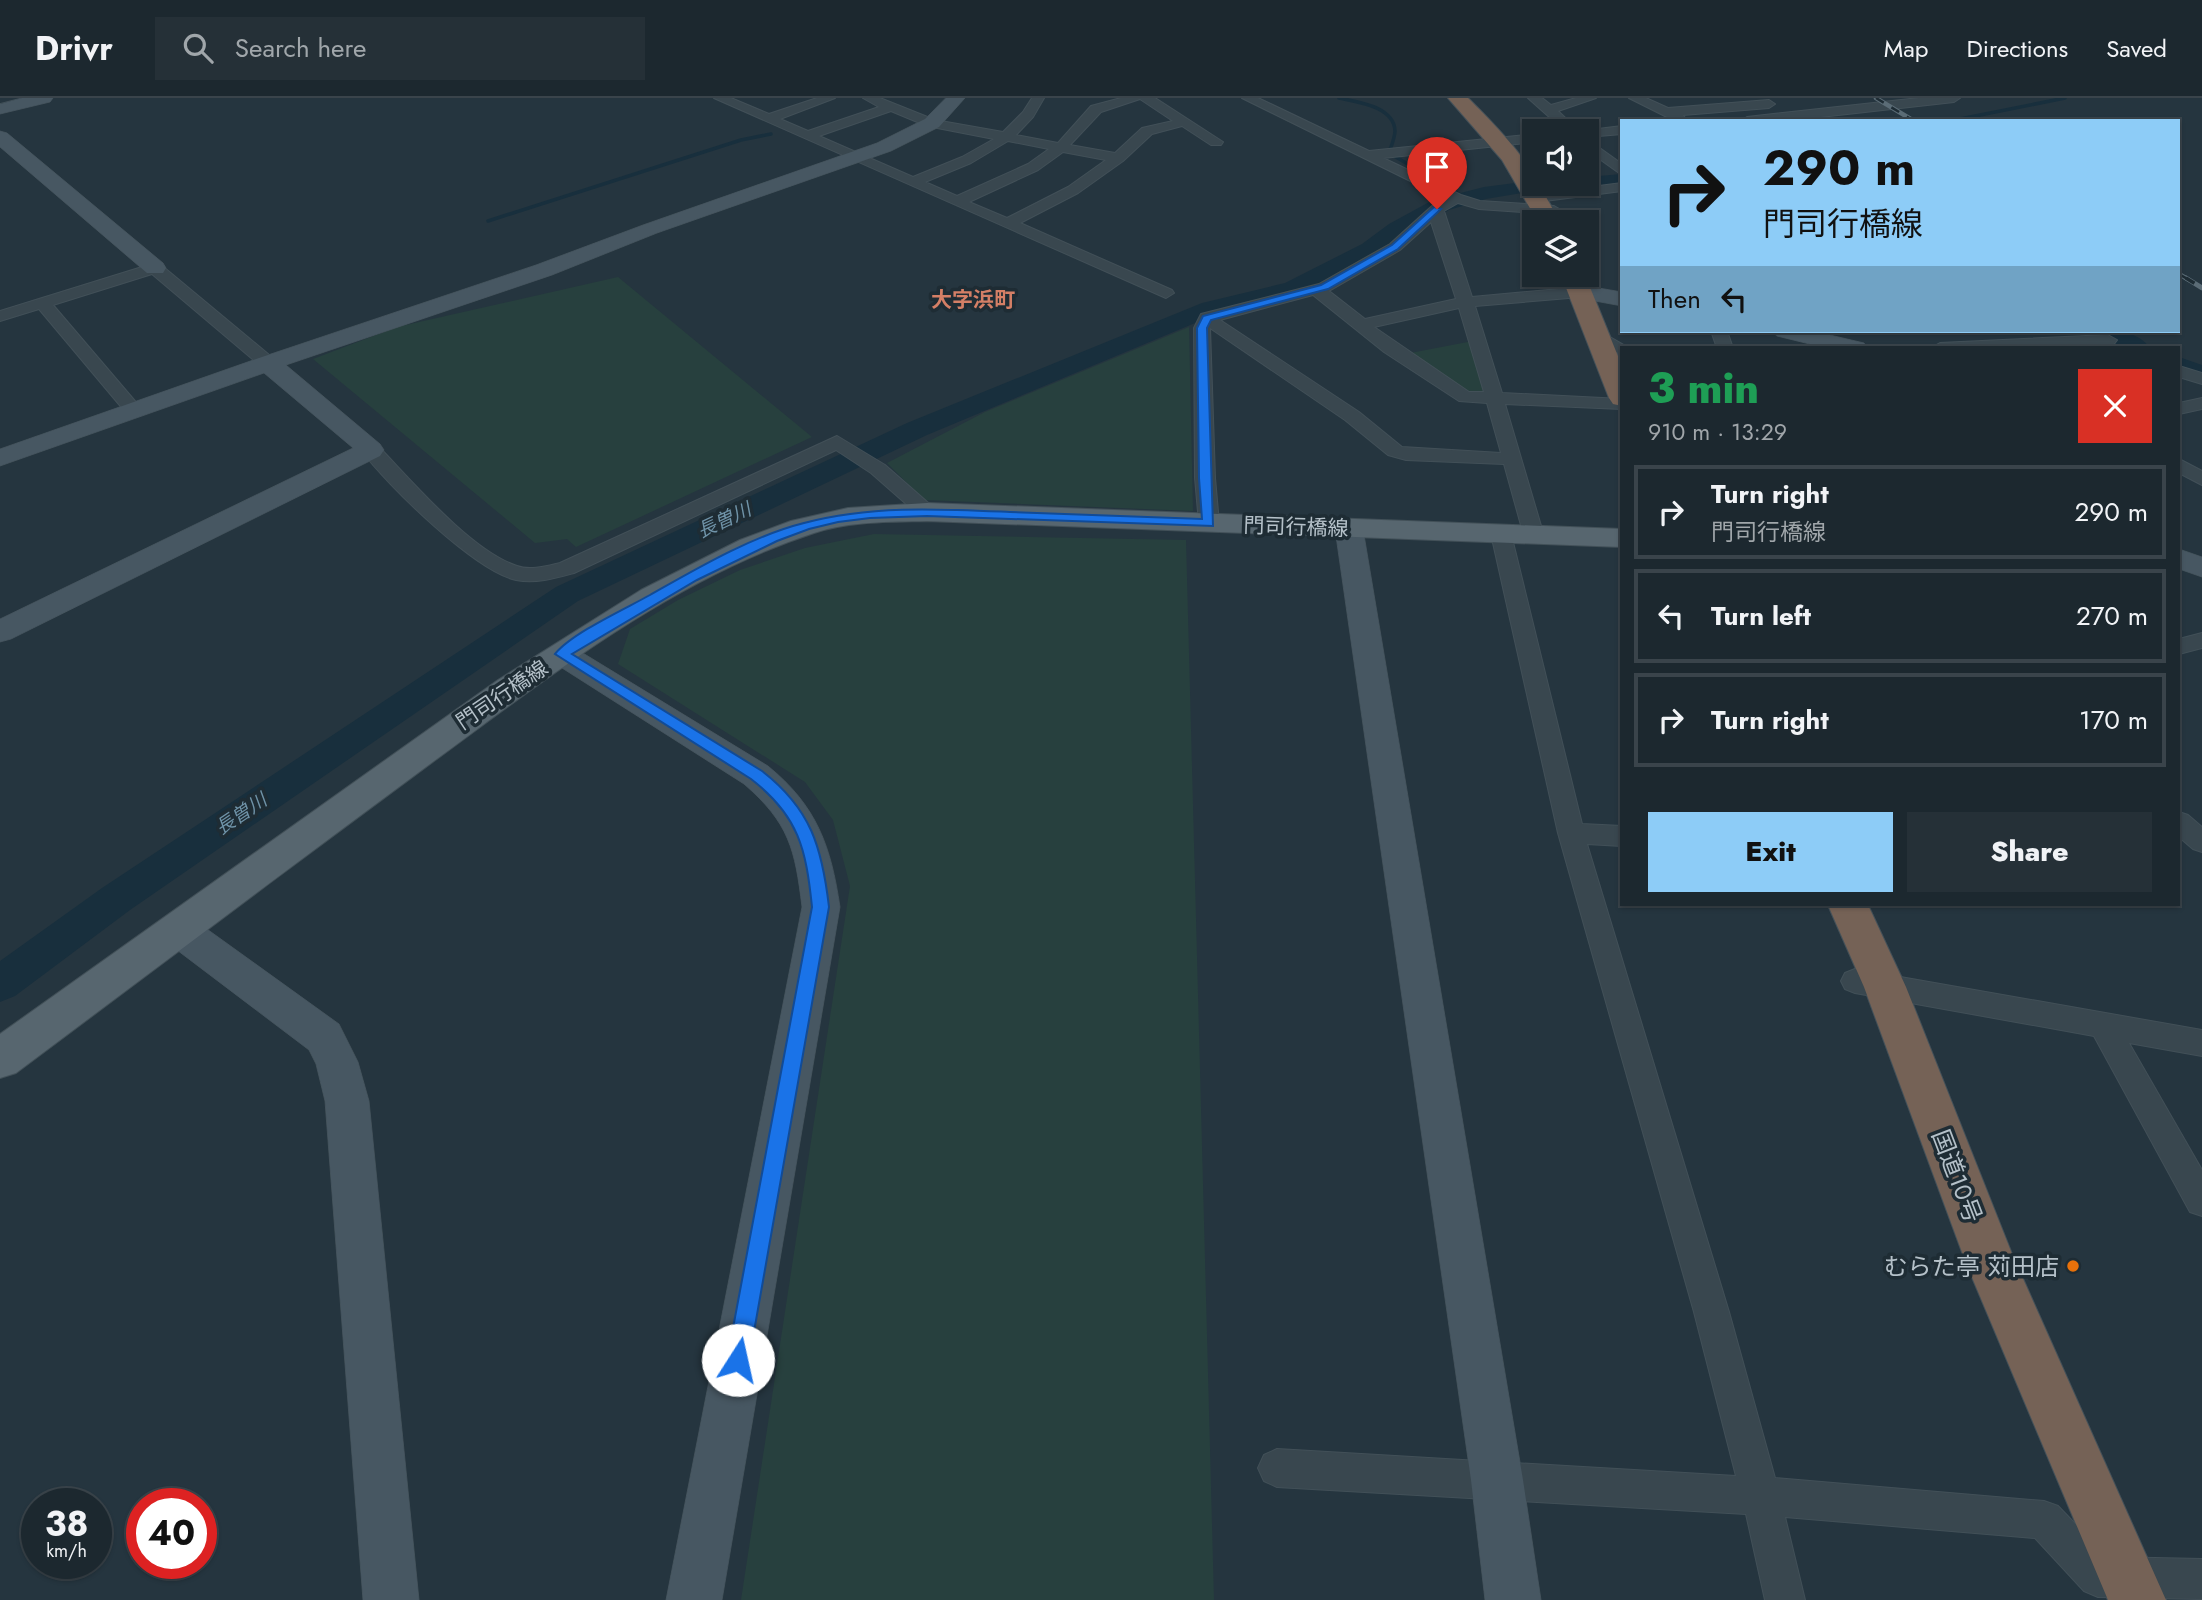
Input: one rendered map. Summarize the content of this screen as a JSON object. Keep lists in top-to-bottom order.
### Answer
{
  "streets": {
    "highway": ["国道10号"],
    "main road": ["門司行橋線"]
  },
  "districts": ["大字浜町"],
  "water": ["長曽川"],
  "places": ["むらた亭 苅田店"],
  "page": {
    "header": "Drivr",
    "search": "Search here",
    "nav": ["Map", "Directions", "Saved"],
    "turn": ["290 m", "門司行橋線"],
    "then": "Then",
    "heading": ["3 min", "910 m · 13:29"],
    "list": [
      {
        "name": "Turn right",
        "note": "門司行橋線",
        "value": "290 m"
      },
      {
        "name": "Turn left",
        "value": "270 m"
      },
      {
        "name": "Turn right",
        "value": "170 m"
      }
    ],
    "buttons": ["Exit", "Share"],
    "speed": "38 km/h",
    "limit": "40"
  }
}
